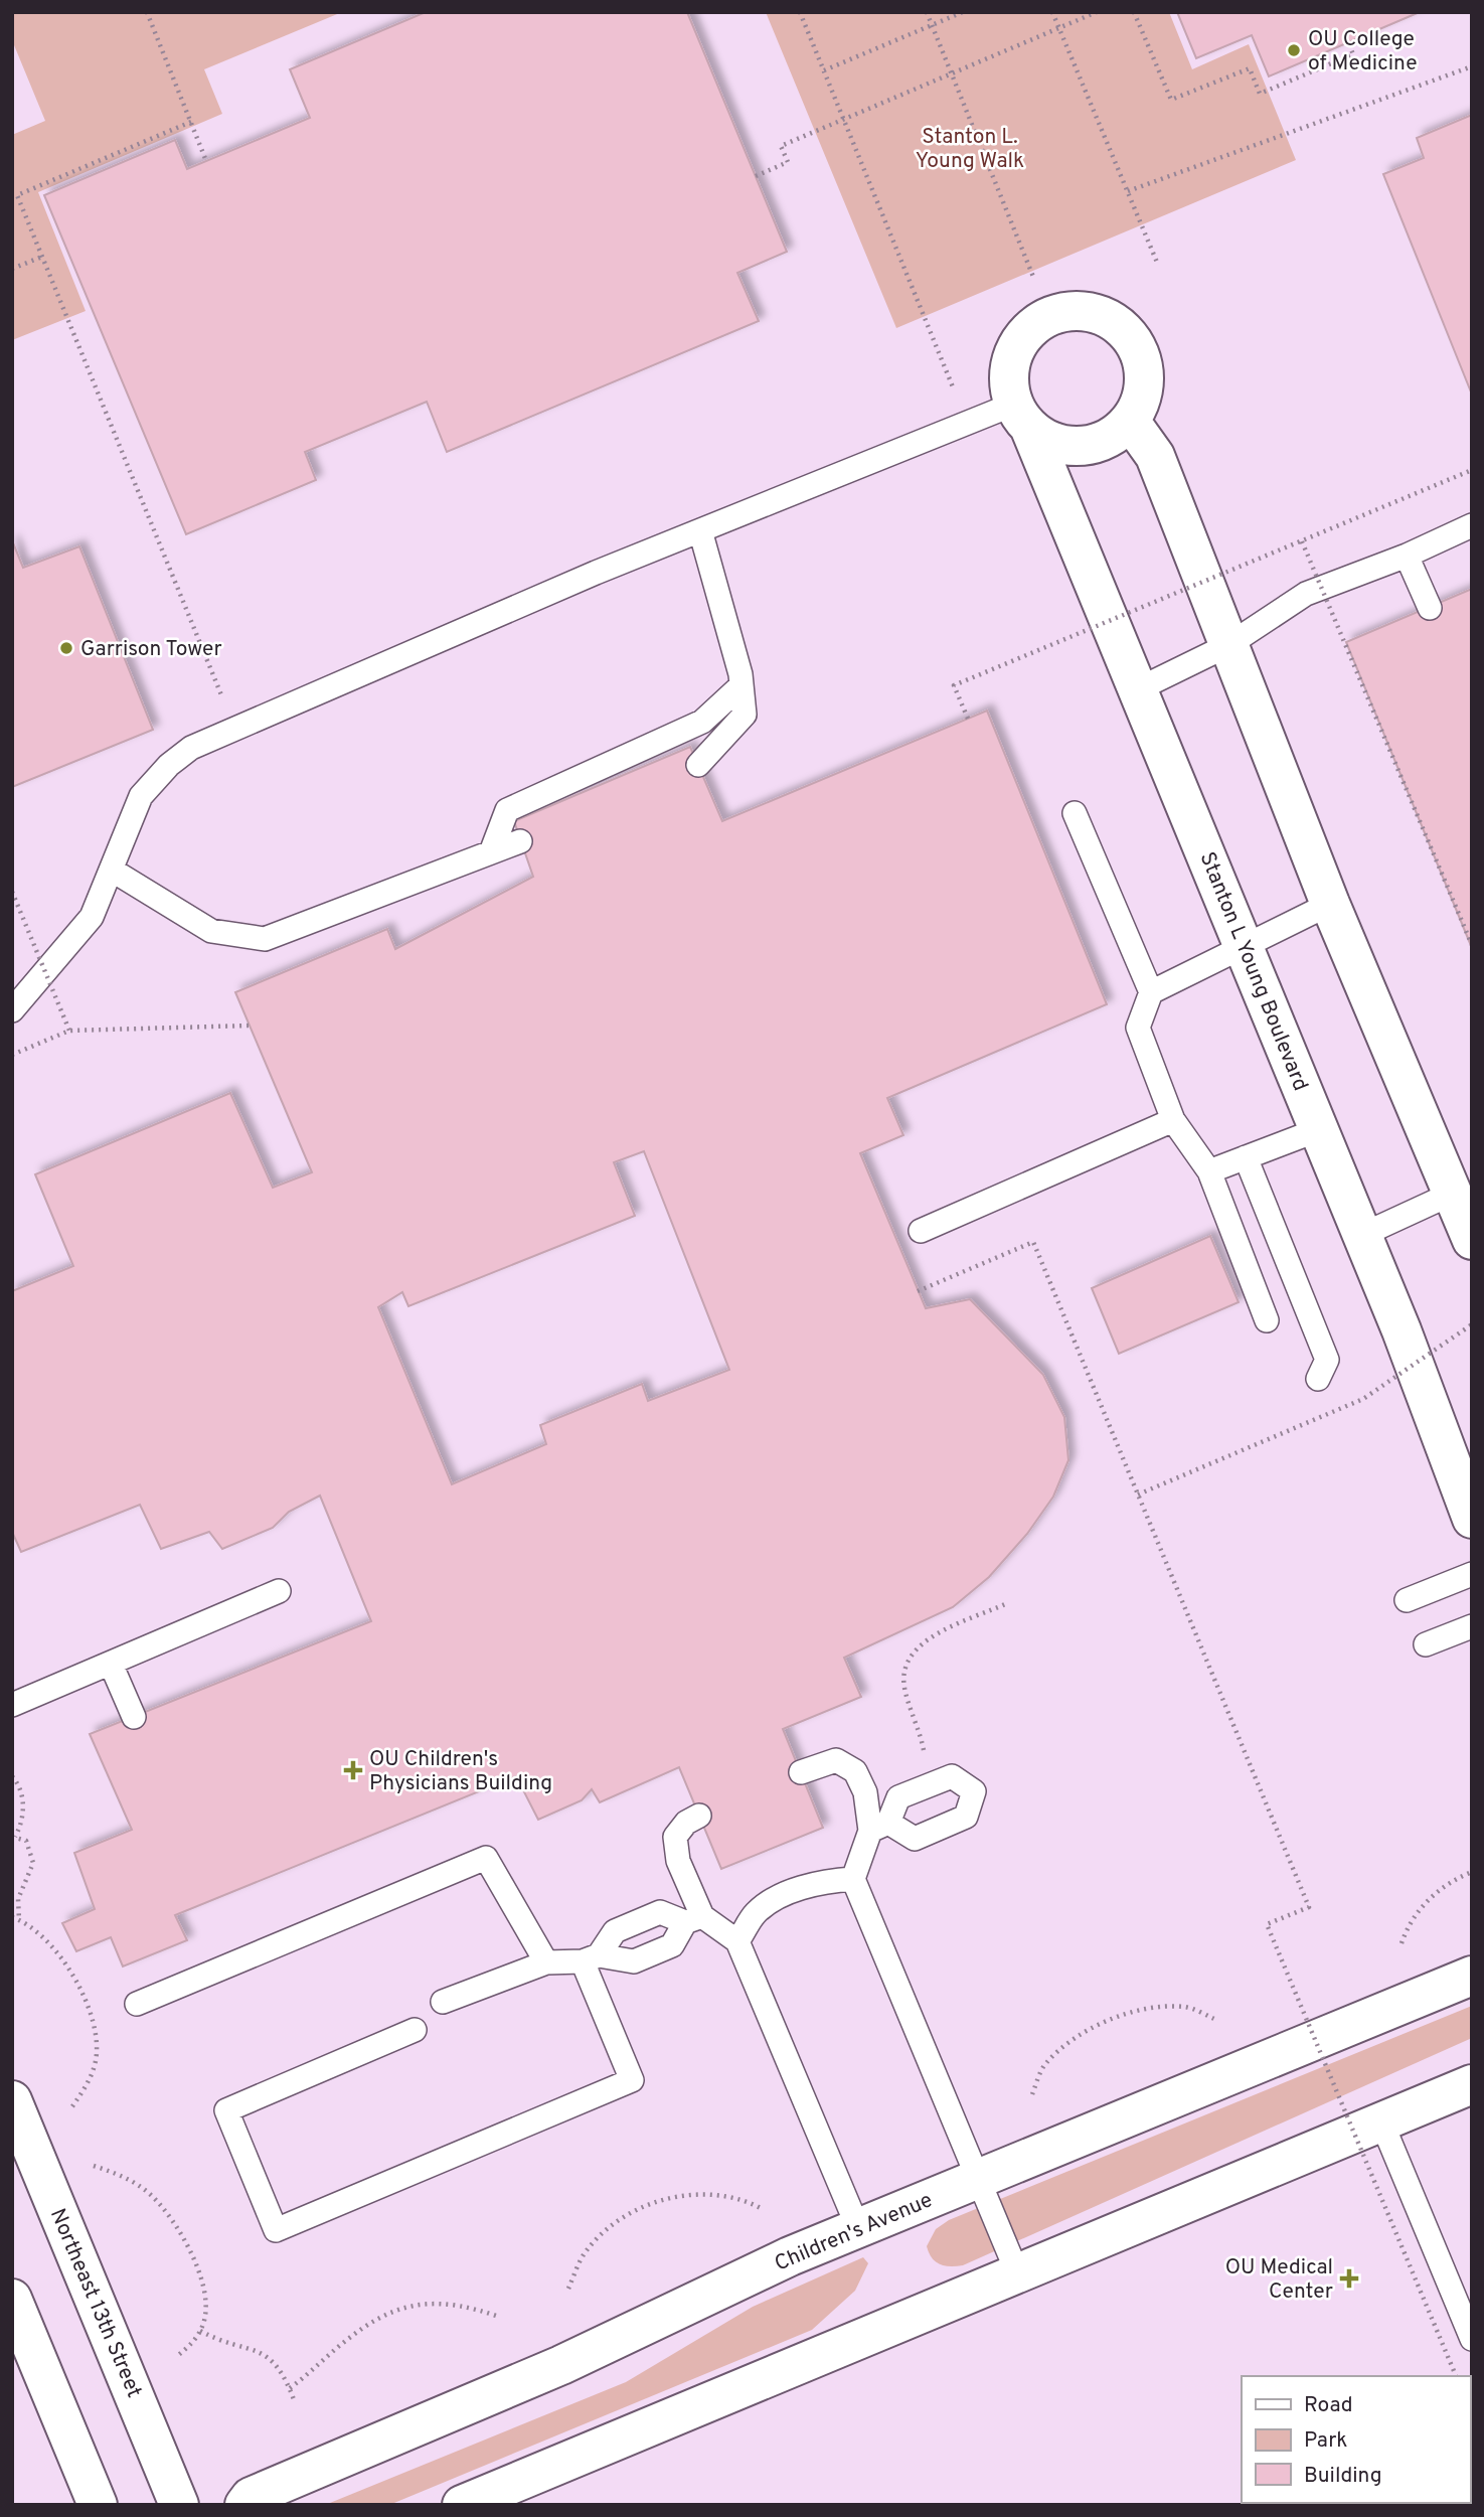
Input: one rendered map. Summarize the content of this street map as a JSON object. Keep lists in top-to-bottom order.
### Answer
{
  "streets": {
    "main road": ["Stanton L Young Boulevard", "Children's Avenue", "Northeast 13th Street"]
  },
  "parks": ["Stanton L. Young Walk"],
  "places": {
    "other": ["OU College of Medicine", "Garrison Tower"],
    "health": ["OU Children's Physicians Building", "OU Medical Center"]
  },
  "legend": ["Road", "Park", "Building"]
}
